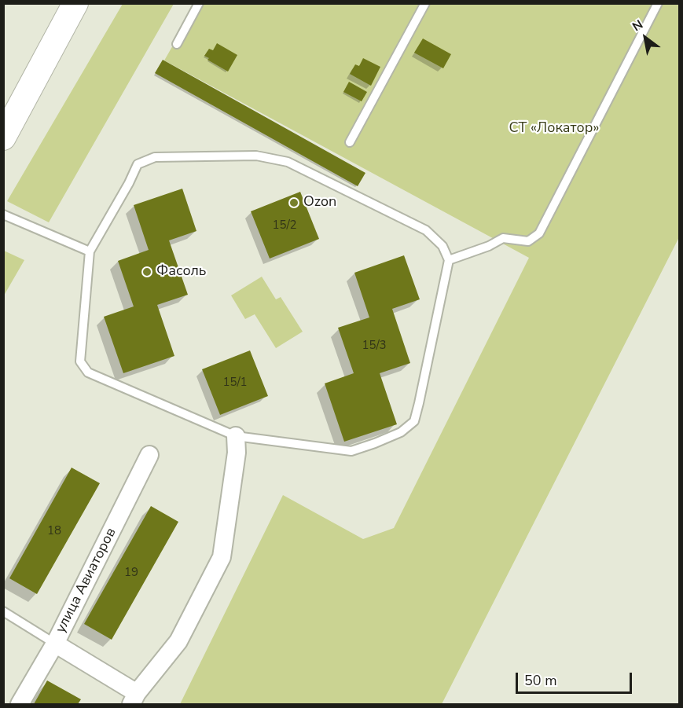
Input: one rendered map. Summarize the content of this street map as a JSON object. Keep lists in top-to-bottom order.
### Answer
{
  "streets": {
    "street": ["улица Авиаторов"]
  },
  "parks": ["СТ «Локатор»"],
  "places": ["Ozon", "Фасоль"],
  "house_numbers": [
    "15/2",
    "15/3",
    "15/1",
    "18",
    "19"
  ],
  "scale_bar": "50 m",
  "north": "top left"
}
